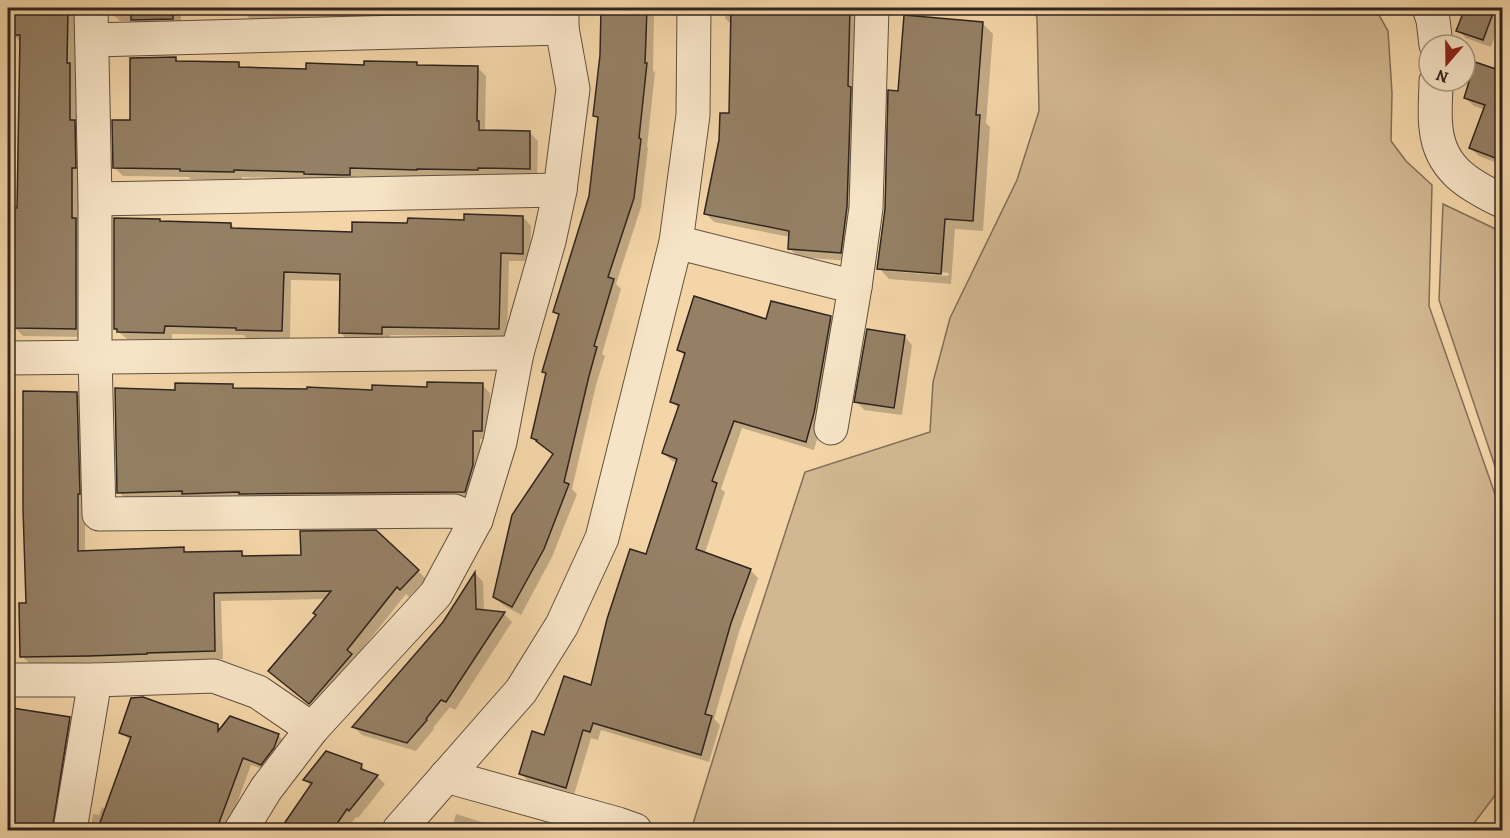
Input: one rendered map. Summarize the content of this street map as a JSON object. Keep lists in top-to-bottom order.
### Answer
{
  "north": "bottom"
}
